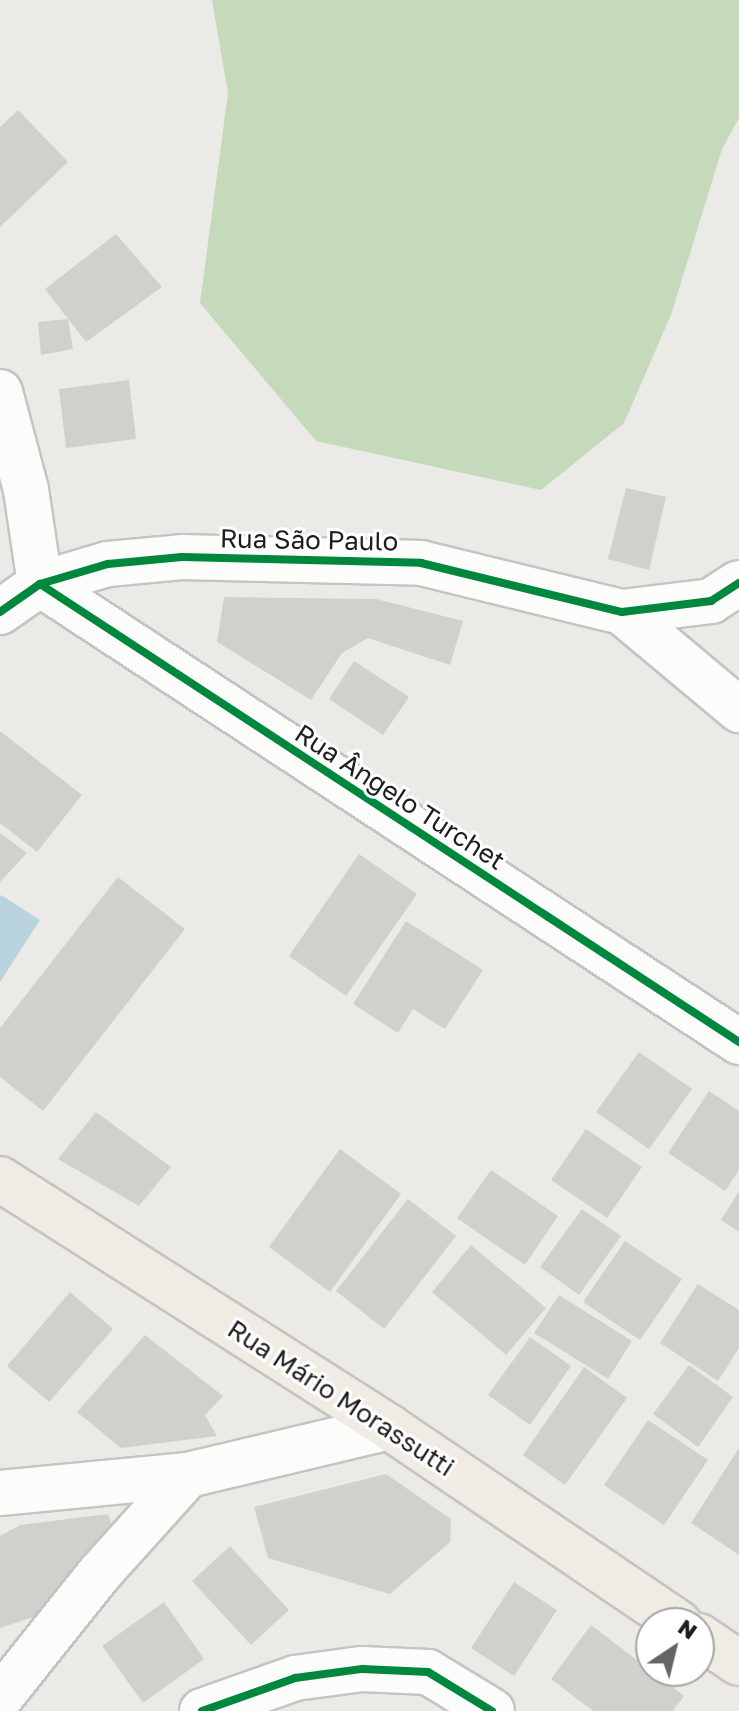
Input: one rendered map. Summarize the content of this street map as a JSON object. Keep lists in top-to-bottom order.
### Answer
{
  "streets": {
    "main road": ["Rua Mário Morassutti"],
    "street": ["Rua São Paulo", "Rua Ângelo Turchet"]
  },
  "crossings": [
    ["Rua São Paulo", "Rua Ângelo Turchet"]
  ],
  "north": "top right"
}
